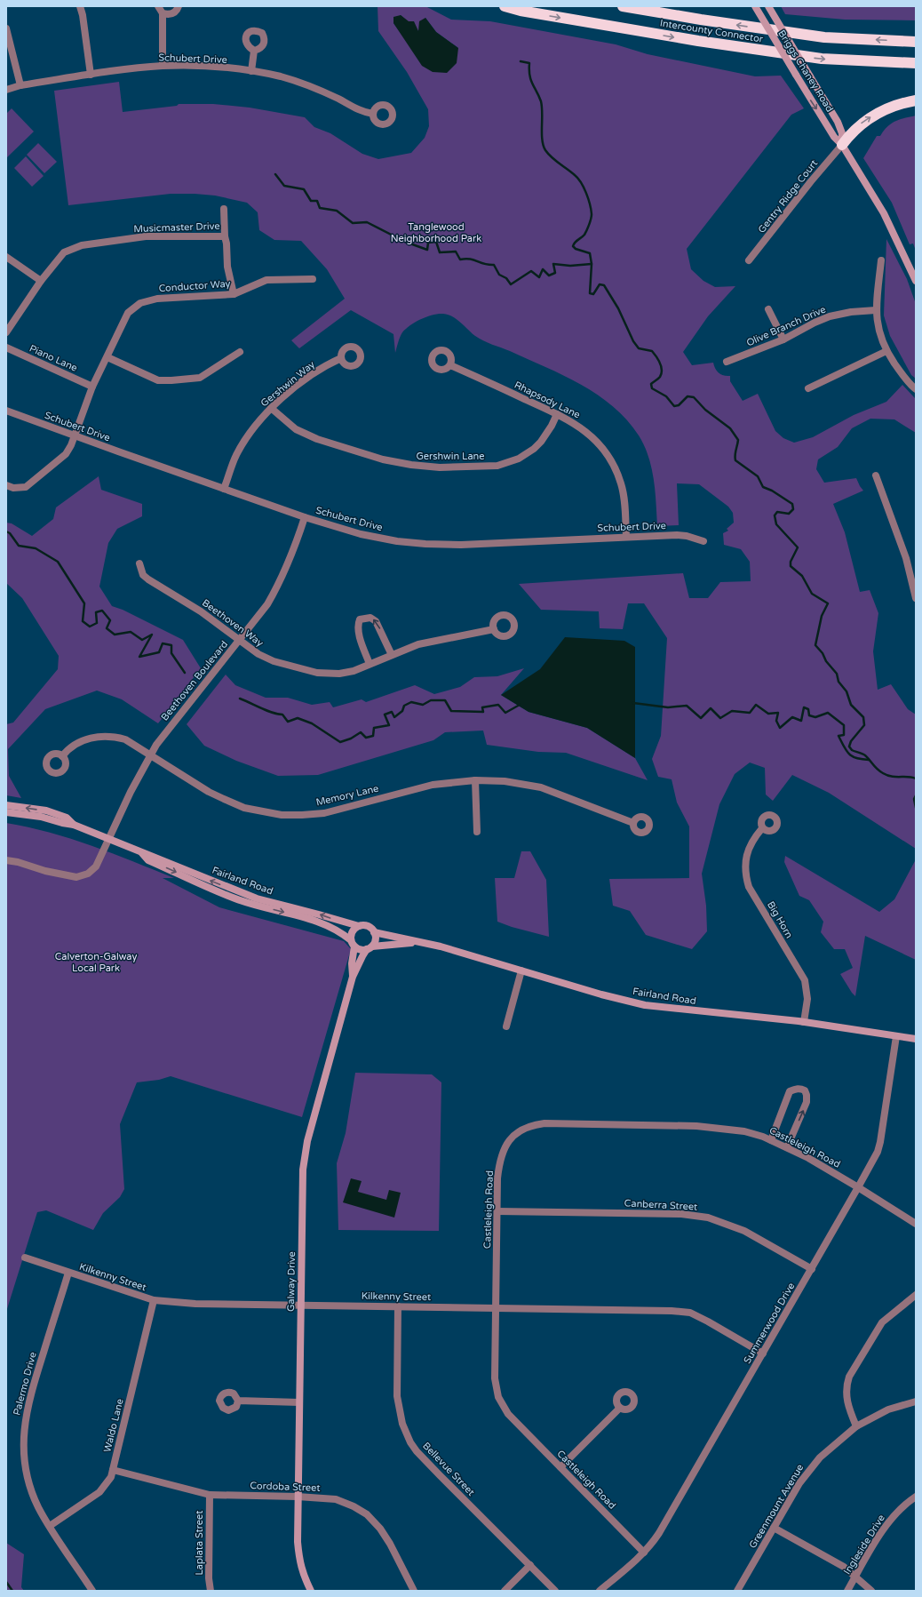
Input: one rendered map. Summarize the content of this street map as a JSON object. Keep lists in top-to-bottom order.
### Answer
{
  "streets": {
    "highway": ["Intercounty Connector"],
    "main road": ["Briggs Chaney Road", "Fairland Road", "Galway Drive"],
    "street": [
      "Schubert Drive",
      "Gentry Ridge Court",
      "Musicmaster Drive",
      "Conductor Way",
      "Olive Branch Drive",
      "Piano Lane",
      "Gershwin Way",
      "Rhapsody Lane",
      "Gershwin Lane",
      "Beethoven Way",
      "Beethoven Boulevard",
      "Memory Lane",
      "Big Horn",
      "Castleleigh Road",
      "Canberra Street",
      "Kilkenny Street",
      "Summerwood Drive",
      "Palermo Drive",
      "Waldo Lane",
      "Bellevue Street",
      "Cordoba Street",
      "Greenmount Avenue",
      "Laplata Street",
      "Ingleside Drive"
    ]
  },
  "crossings": [
    ["Schubert Drive", "Conductor Way"],
    ["Schubert Drive", "Gershwin Way"],
    ["Schubert Drive", "Rhapsody Lane"],
    ["Schubert Drive", "Beethoven Boulevard"],
    ["Briggs Chaney Road", "Gentry Ridge Court"],
    ["Musicmaster Drive", "Conductor Way"],
    ["Conductor Way", "Piano Lane"],
    ["Gershwin Way", "Gershwin Lane"],
    ["Rhapsody Lane", "Gershwin Lane"],
    ["Beethoven Way", "Beethoven Boulevard"],
    ["Beethoven Boulevard", "Memory Lane"],
    ["Beethoven Boulevard", "Fairland Road"],
    ["Fairland Road", "Big Horn"],
    ["Fairland Road", "Galway Drive"],
    ["Fairland Road", "Summerwood Drive"],
    ["Castleleigh Road", "Canberra Street"],
    ["Castleleigh Road", "Kilkenny Street"],
    ["Castleleigh Road", "Summerwood Drive"],
    ["Canberra Street", "Summerwood Drive"],
    ["Kilkenny Street", "Galway Drive"],
    ["Kilkenny Street", "Summerwood Drive"],
    ["Kilkenny Street", "Palermo Drive"],
    ["Kilkenny Street", "Waldo Lane"],
    ["Kilkenny Street", "Bellevue Street"],
    ["Galway Drive", "Cordoba Street"],
    ["Palermo Drive", "Waldo Lane"],
    ["Waldo Lane", "Cordoba Street"],
    ["Cordoba Street", "Laplata Street"]
  ],
  "parks": ["Tanglewood Neighborhood Park", "Calverton-Galway Local Park"]
}
